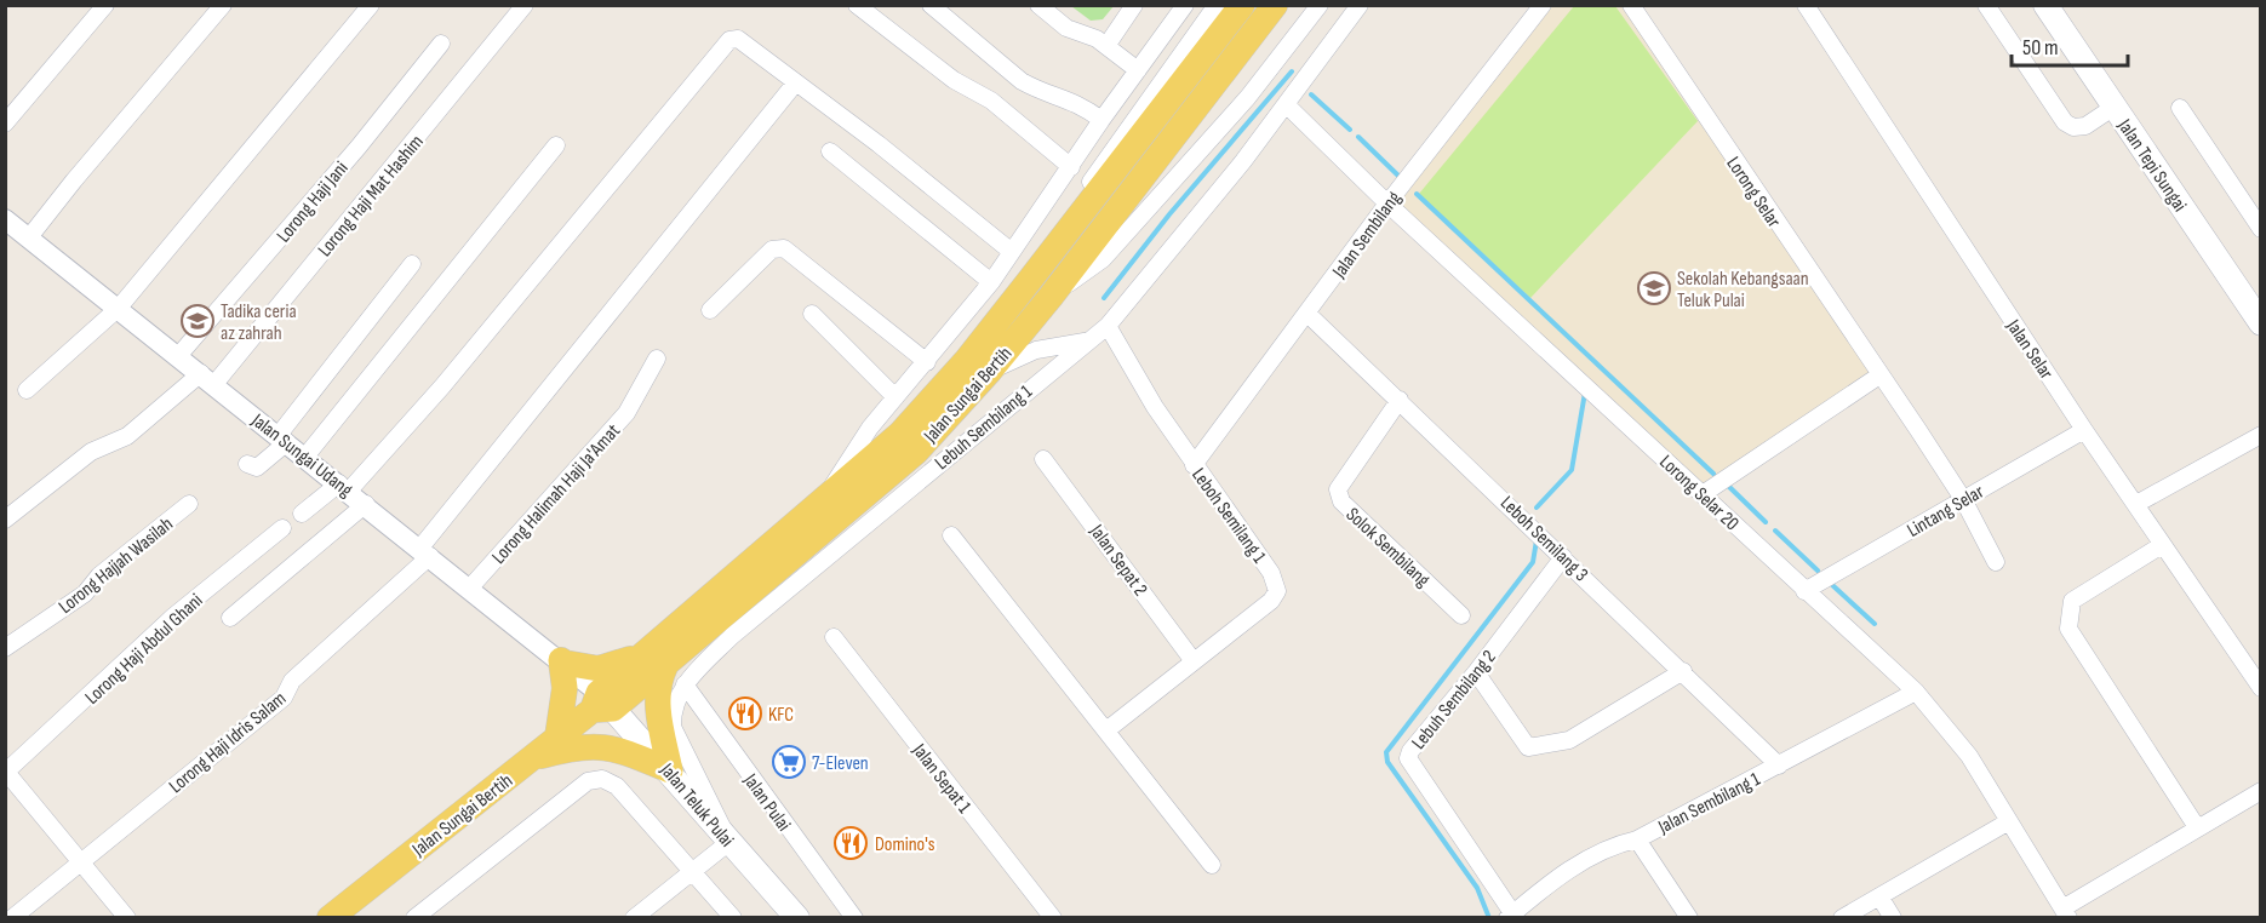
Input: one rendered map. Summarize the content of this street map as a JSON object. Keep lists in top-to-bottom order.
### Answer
{
  "streets": {
    "main road": ["Jalan Tepi Sungai", "Jalan Sungai Bertih", "Jalan Teluk Pulai"],
    "street": [
      "Lorong Selar",
      "Lorong Haji Mat Hashim",
      "Lorong Haji Jani",
      "Jalan Sembilang",
      "Jalan Selar",
      "Lebuh Sembilang 1",
      "Jalan Sungai Udang",
      "Lorong Selar 20",
      "Lorong Halimah Haji Ja'Amat",
      "Lintang Selar",
      "Leboh Semilang 1",
      "Leboh Semilang 3",
      "Solok Sembilang",
      "Jalan Sepat 2",
      "Lorong Hajjah Wasilah",
      "Lorong Haji Abdul Ghani",
      "Lebuh Sembilang 2",
      "Lorong Haji Idris Salam",
      "Jalan Sepat 1",
      "Jalan Pulai",
      "Jalan Sembilang 1"
    ]
  },
  "crossings": [
    ["Lorong Selar", "Lintang Selar"],
    ["Lorong Haji Mat Hashim", "Jalan Sungai Udang"],
    ["Lorong Haji Jani", "Jalan Sungai Udang"],
    ["Jalan Sembilang", "Lorong Selar 20"],
    ["Jalan Sembilang", "Leboh Semilang 1"],
    ["Jalan Sembilang", "Leboh Semilang 3"],
    ["Jalan Selar", "Lintang Selar"],
    ["Jalan Sungai Bertih", "Jalan Sungai Udang"],
    ["Jalan Sungai Bertih", "Jalan Teluk Pulai"],
    ["Lebuh Sembilang 1", "Lorong Selar 20"],
    ["Lebuh Sembilang 1", "Leboh Semilang 1"],
    ["Lebuh Sembilang 1", "Jalan Pulai"],
    ["Lebuh Sembilang 1", "Jalan Teluk Pulai"],
    ["Jalan Sungai Udang", "Lorong Halimah Haji Ja'Amat"],
    ["Jalan Sungai Udang", "Lorong Haji Idris Salam"],
    ["Jalan Sungai Udang", "Jalan Teluk Pulai"],
    ["Lorong Selar 20", "Lintang Selar"],
    ["Lorong Selar 20", "Jalan Sembilang 1"],
    ["Leboh Semilang 1", "Jalan Sepat 2"],
    ["Leboh Semilang 3", "Solok Sembilang"],
    ["Leboh Semilang 3", "Lebuh Sembilang 2"],
    ["Leboh Semilang 3", "Jalan Sembilang 1"],
    ["Lebuh Sembilang 2", "Jalan Sembilang 1"]
  ],
  "places": {
    "school or university": ["Sekolah Kebangsaan Teluk Pulai", "Tadika ceria az zahrah"],
    "restaurant": ["KFC", "Domino's"],
    "supermarket": ["7-Eleven"]
  },
  "scale_bar": "50 m"
}
